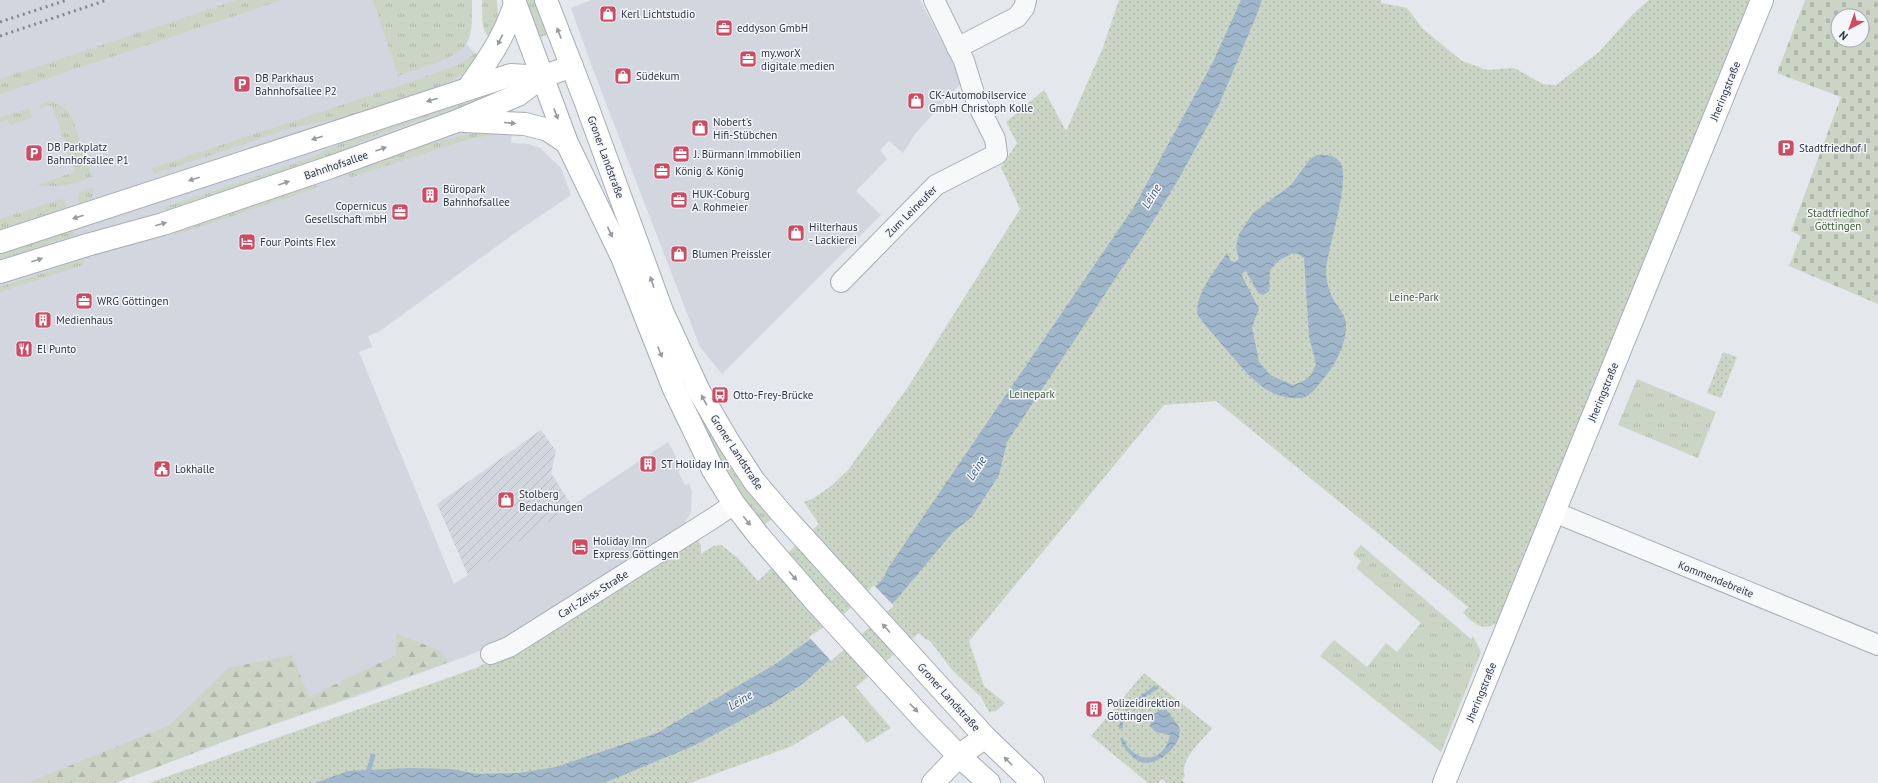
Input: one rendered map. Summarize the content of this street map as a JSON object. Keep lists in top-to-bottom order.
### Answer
{
  "streets": {
    "main road": ["Jheringstraße", "Groner Landstraße", "Bahnhofsallee"],
    "street": ["Zum Leineufer", "Kommendebreite", "Carl-Zeiss-Straße"]
  },
  "crossings": [
    ["Jheringstraße", "Kommendebreite"],
    ["Groner Landstraße", "Bahnhofsallee"]
  ],
  "water": ["Leine"],
  "parks": ["Stadtfriedhof Göttingen", "Leine-Park", "Leinepark"],
  "places": {
    "shop": [
      "Kerl Lichtstudio",
      "Südekum",
      "CK-Automobilservice GmbH Christoph Kolle",
      "Nobert's Hifi-Stübchen",
      "Hilterhaus - Lackierei",
      "Blumen Preissler",
      "Stolberg Bedachungen"
    ],
    "office": [
      "eddyson GmbH",
      "my.worX digitale medien",
      "J. Bürmann Immobilien",
      "König & König",
      "HUK-Coburg A. Rohmeier",
      "Copernicus Gesellschaft mbH",
      "WRG Göttingen"
    ],
    "parking": ["DB Parkhaus Bahnhofsallee P2", "Stadtfriedhof I", "DB Parkplatz Bahnhofsallee P1"],
    "building": [
      "Büropark Bahnhofsallee",
      "Medienhaus",
      "ST Holiday Inn",
      "Polizeidirektion Göttingen"
    ],
    "hotel": ["Four Points Flex", "Holiday Inn Express Göttingen"],
    "restaurant": ["El Punto"],
    "bus stop": ["Otto-Frey-Brücke"],
    "public building": ["Lokhalle"]
  },
  "north": "bottom left"
}
